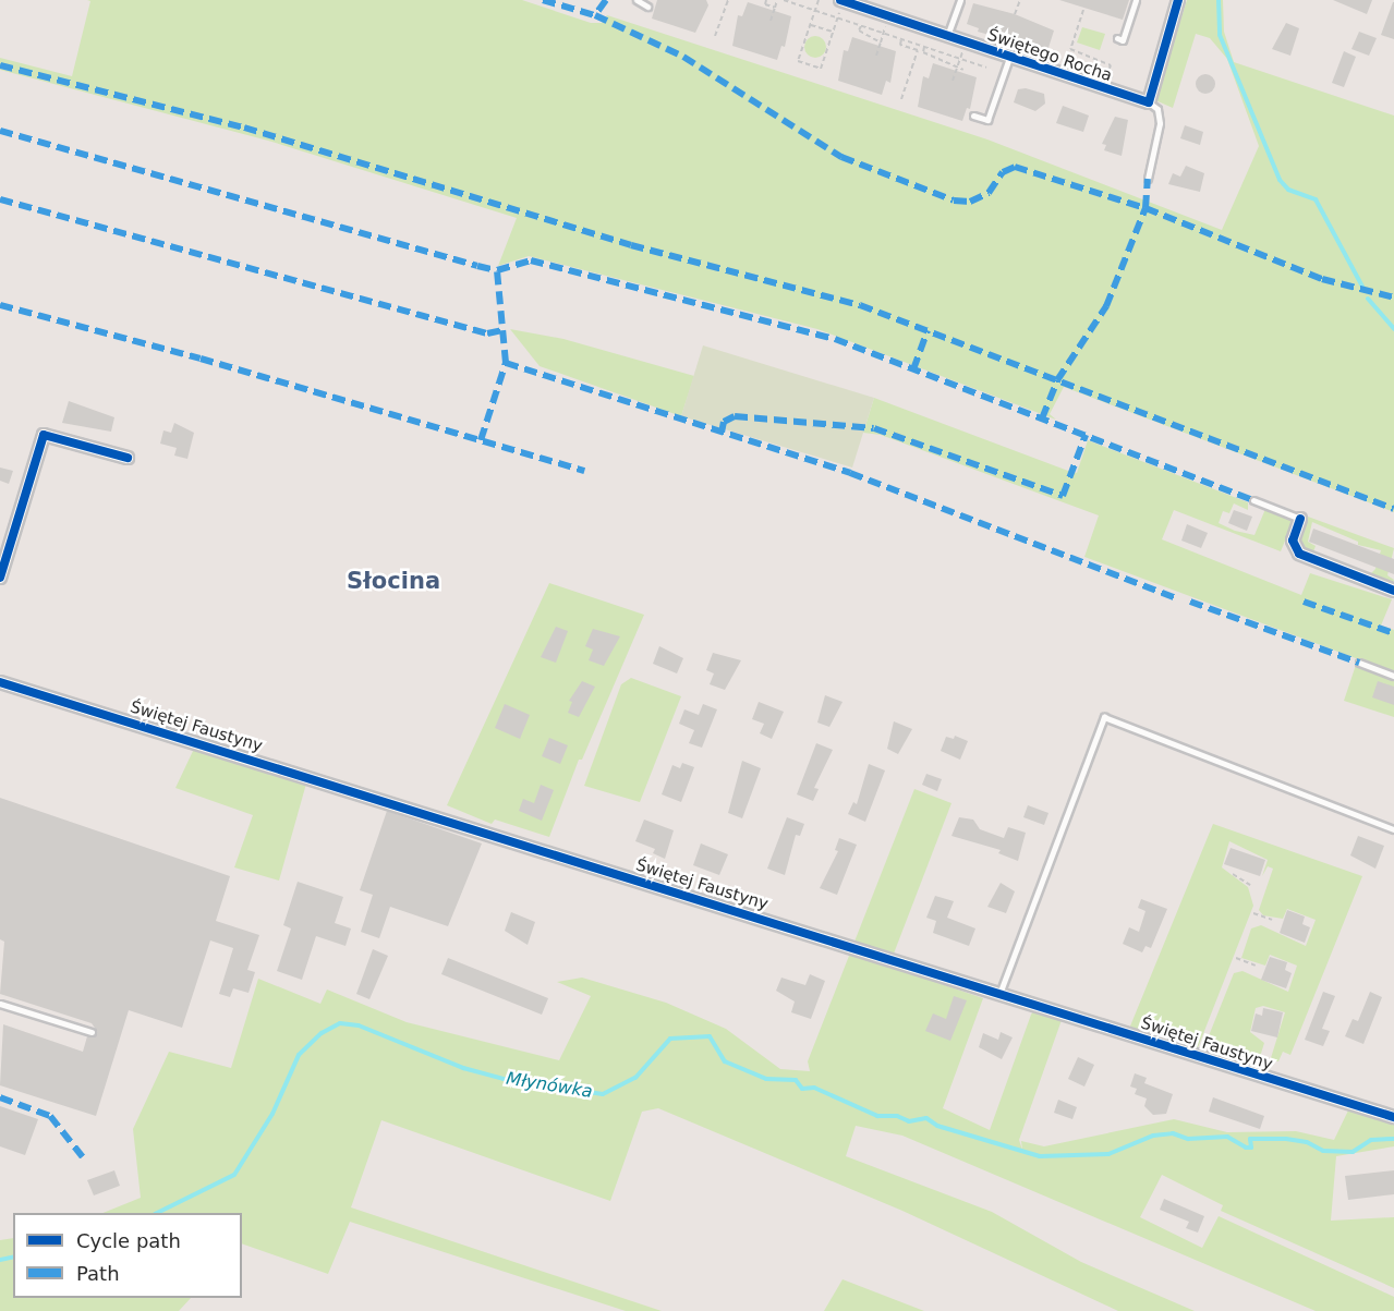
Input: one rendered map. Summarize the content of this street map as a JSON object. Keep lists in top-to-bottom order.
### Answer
{
  "streets": {
    "street": ["Świętego Rocha", "Świętej Faustyny"]
  },
  "districts": ["Słocina"],
  "water": ["Młynówka"],
  "legend": ["Cycle path", "Path"]
}
